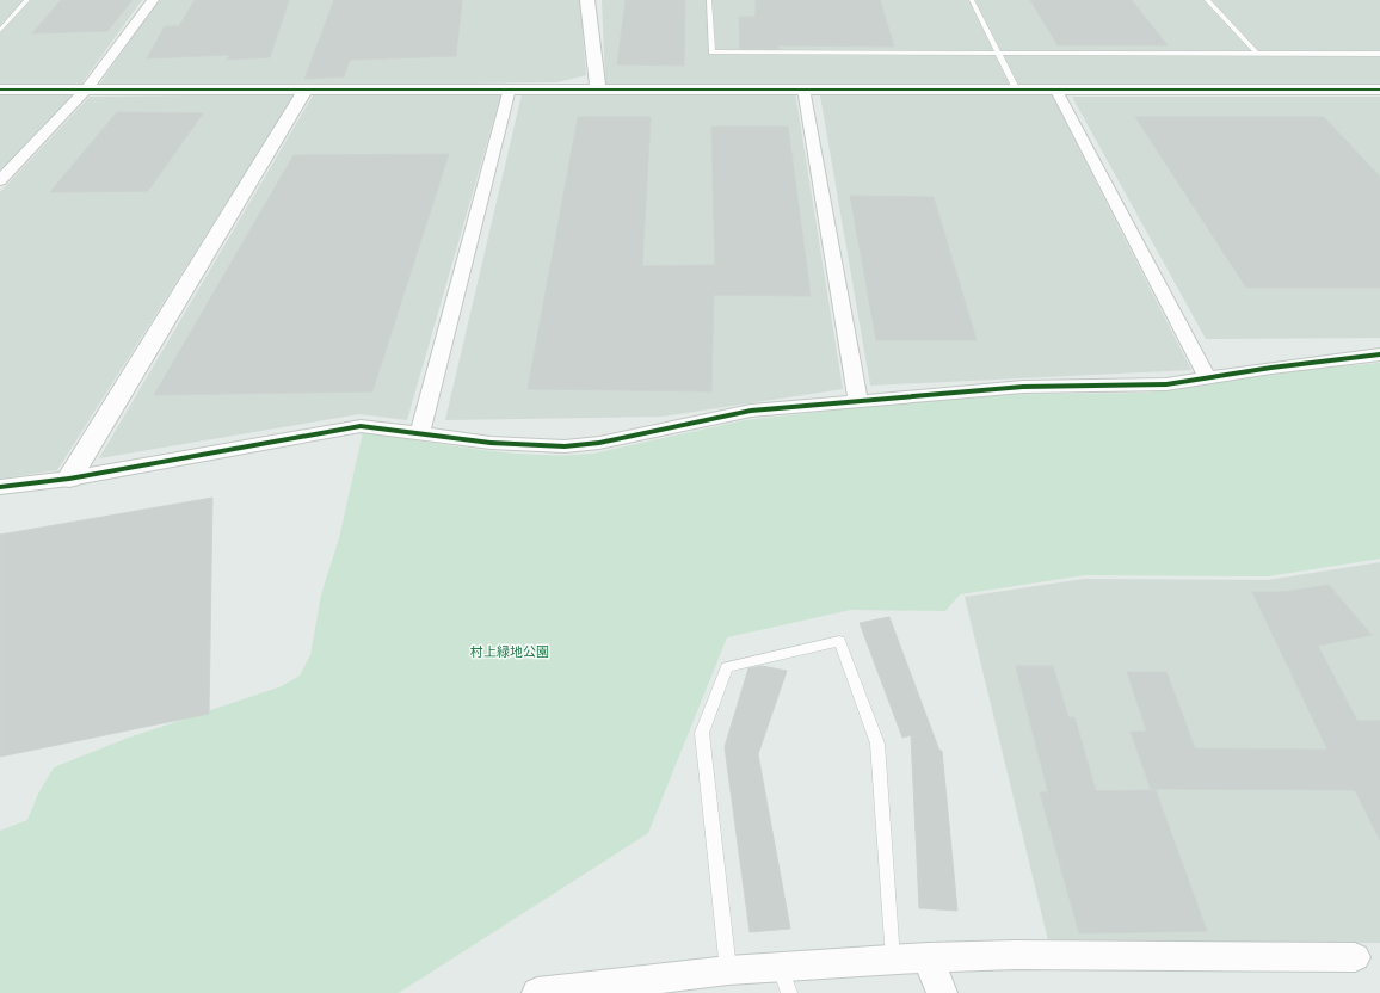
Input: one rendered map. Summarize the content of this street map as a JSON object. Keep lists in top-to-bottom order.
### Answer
{
  "parks": ["村上緑地公園"]
}
